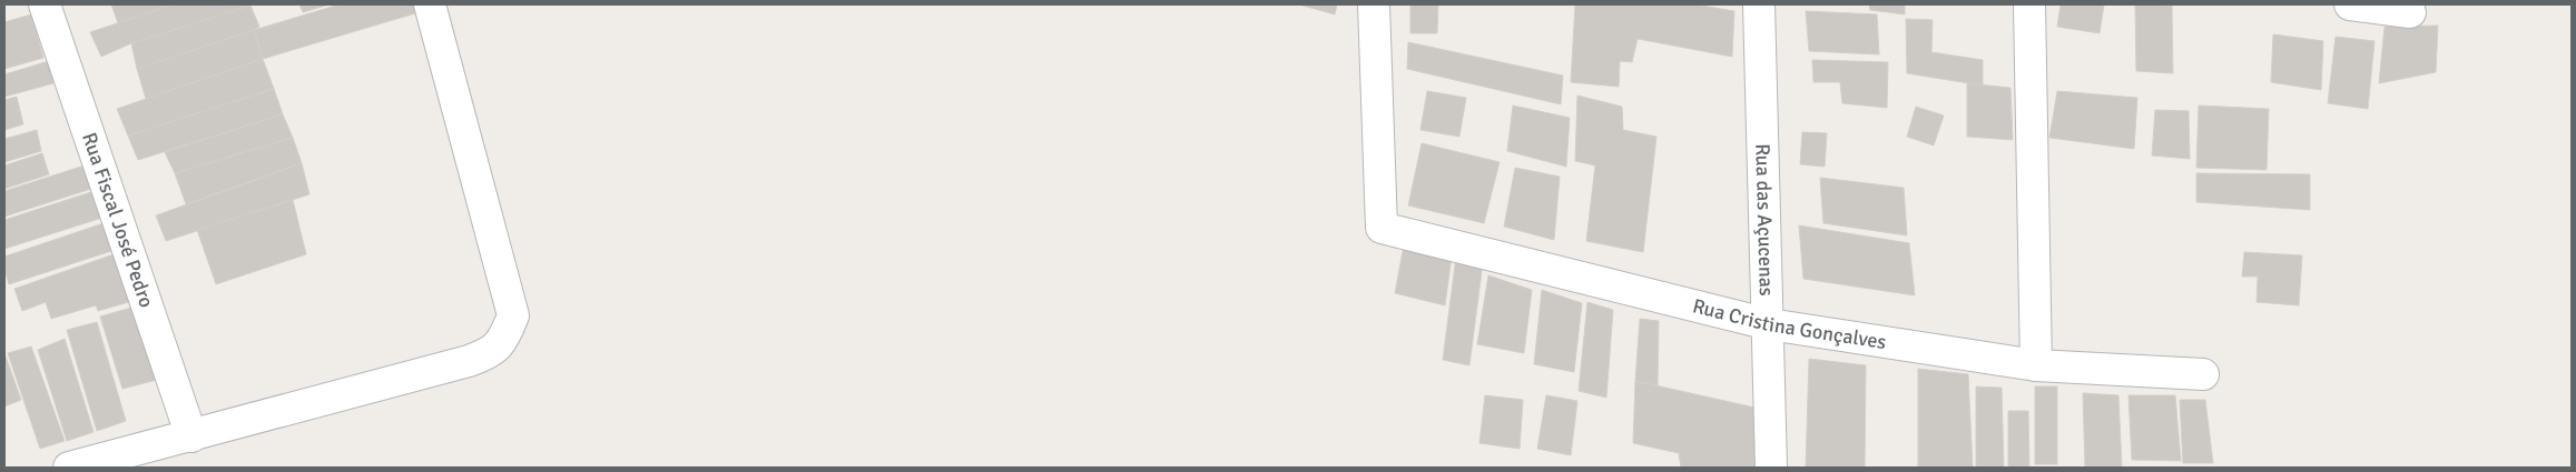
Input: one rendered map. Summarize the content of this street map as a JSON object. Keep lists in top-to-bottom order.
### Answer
{
  "streets": {
    "street": ["Rua das Açucenas", "Rua Fiscal José Pedro", "Rua Cristina Gonçalves"]
  },
  "crossings": [
    ["Rua das Açucenas", "Rua Cristina Gonçalves"]
  ]
}
